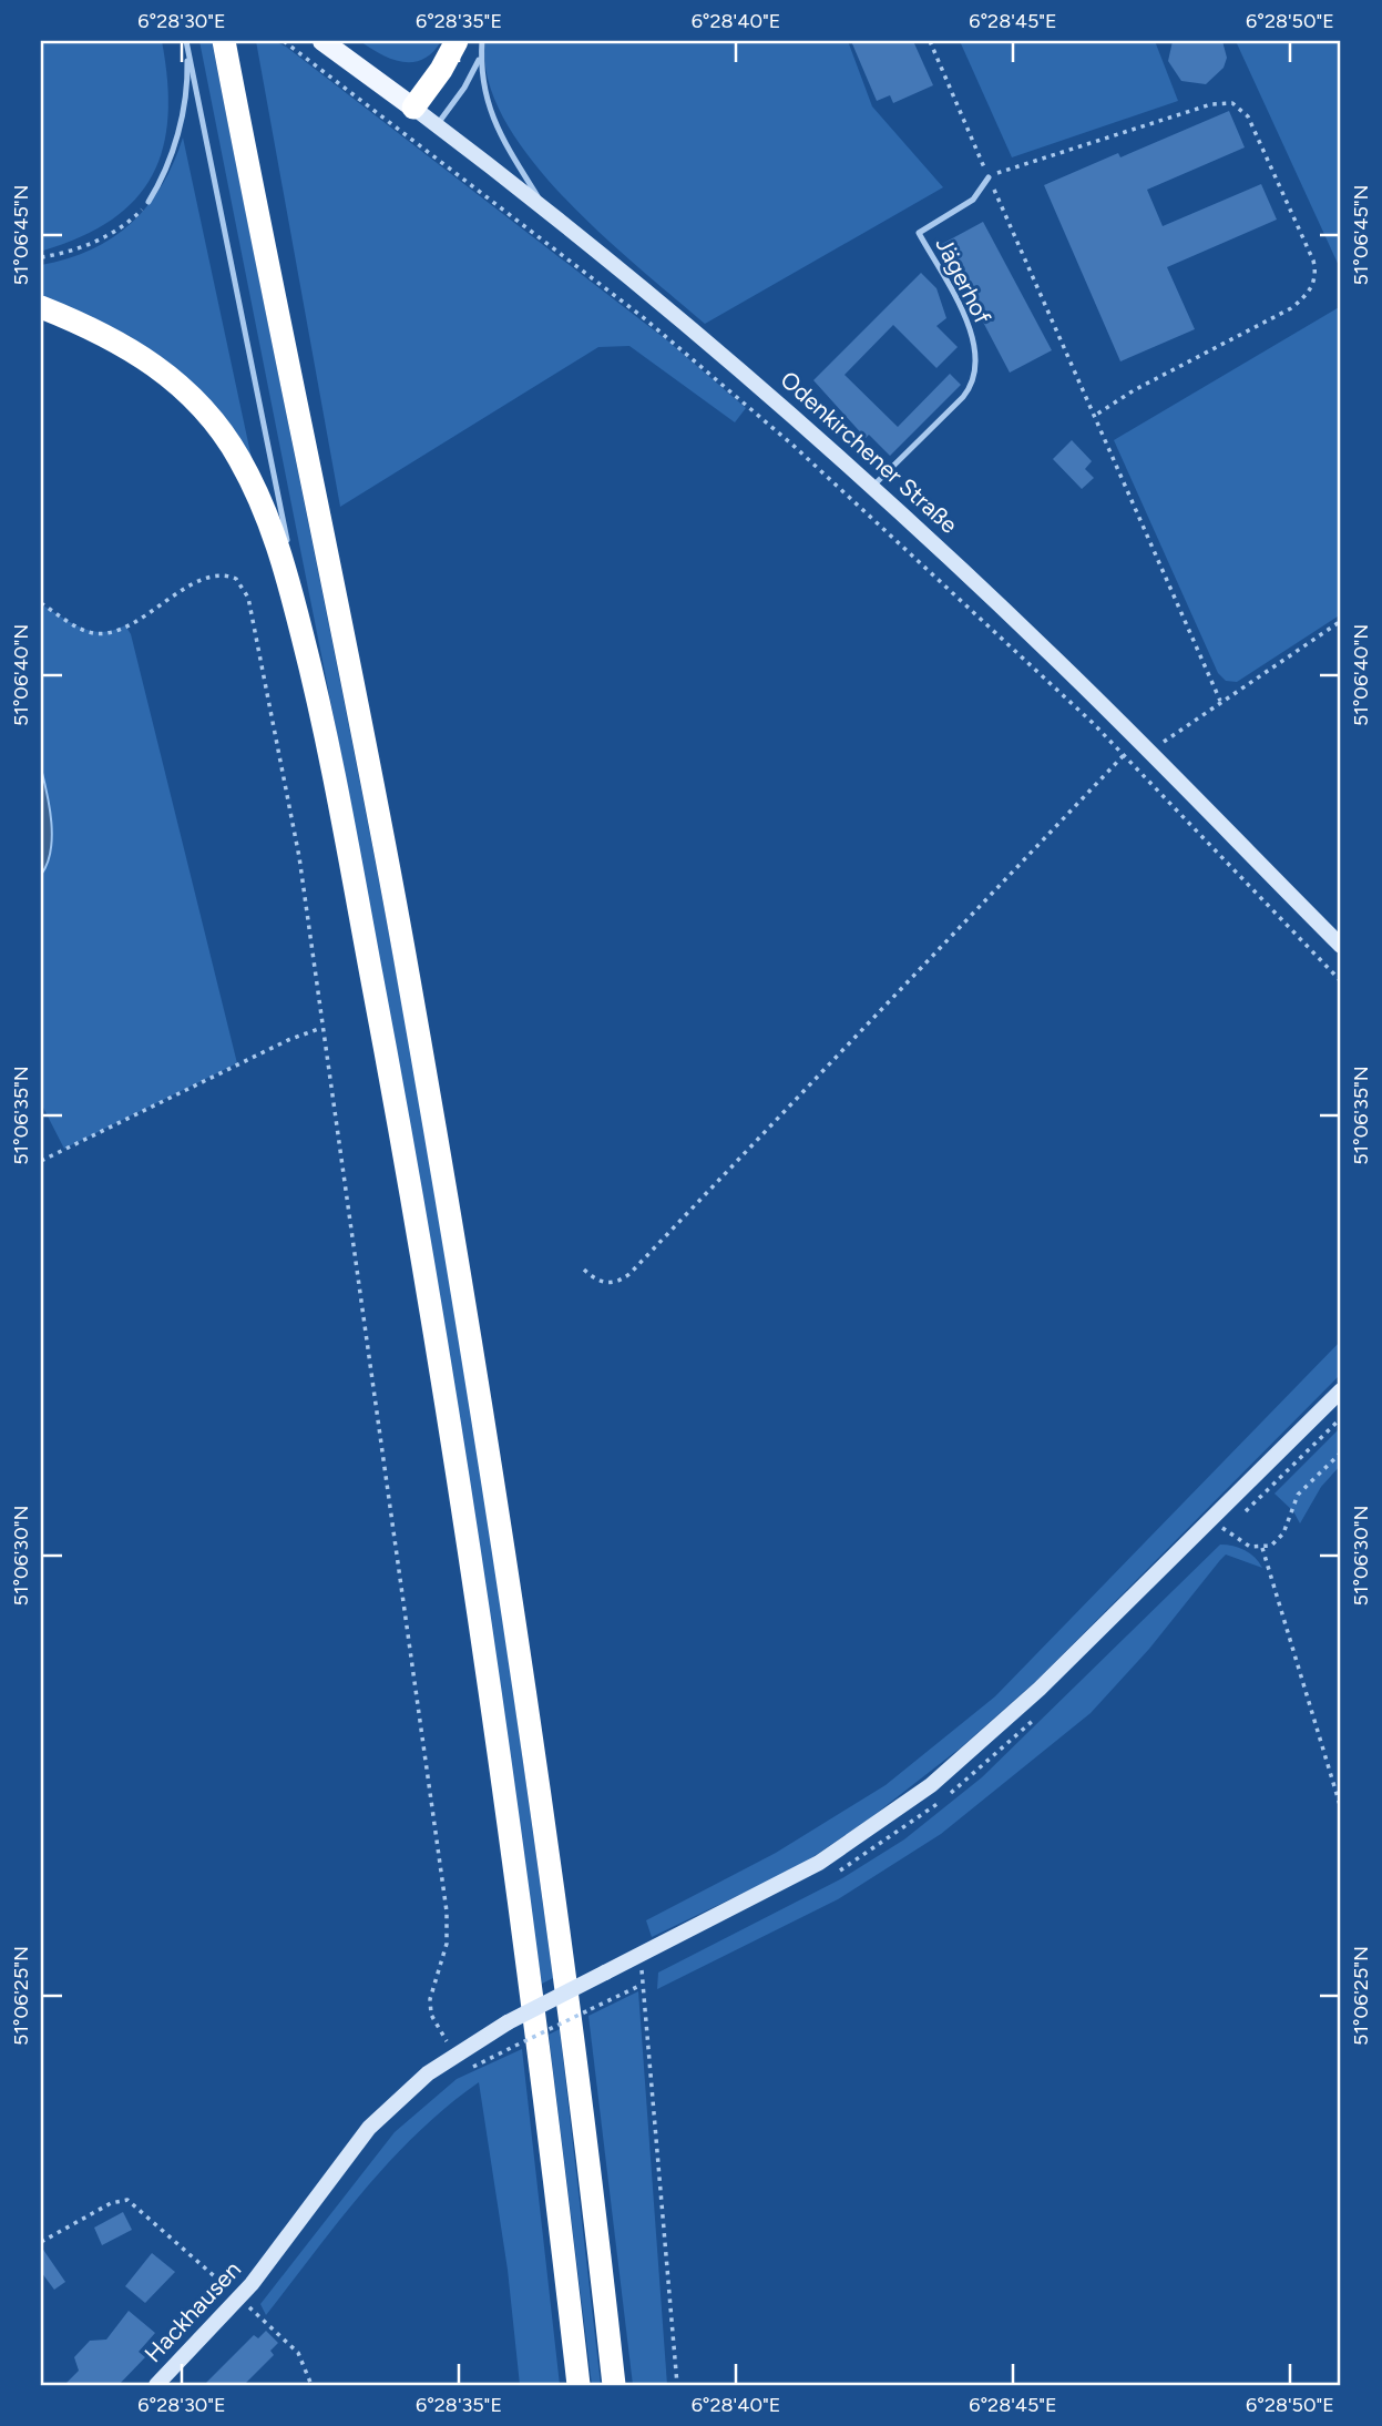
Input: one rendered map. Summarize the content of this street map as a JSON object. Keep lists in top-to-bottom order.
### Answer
{
  "streets": {
    "main road": ["Odenkirchener Straße"],
    "street": ["Hackhausen"],
    "lane": ["Jägerhof"]
  },
  "crossings": [
    ["Jägerhof", "Odenkirchener Straße"]
  ],
  "coordinates": [
    "6°28'30\"E",
    "6°28'35\"E",
    "6°28'40\"E",
    "6°28'45\"E",
    "6°28'50\"E",
    "51°06'45\"N",
    "51°06'40\"N",
    "51°06'35\"N",
    "51°06'30\"N",
    "51°06'25\"N"
  ]
}
